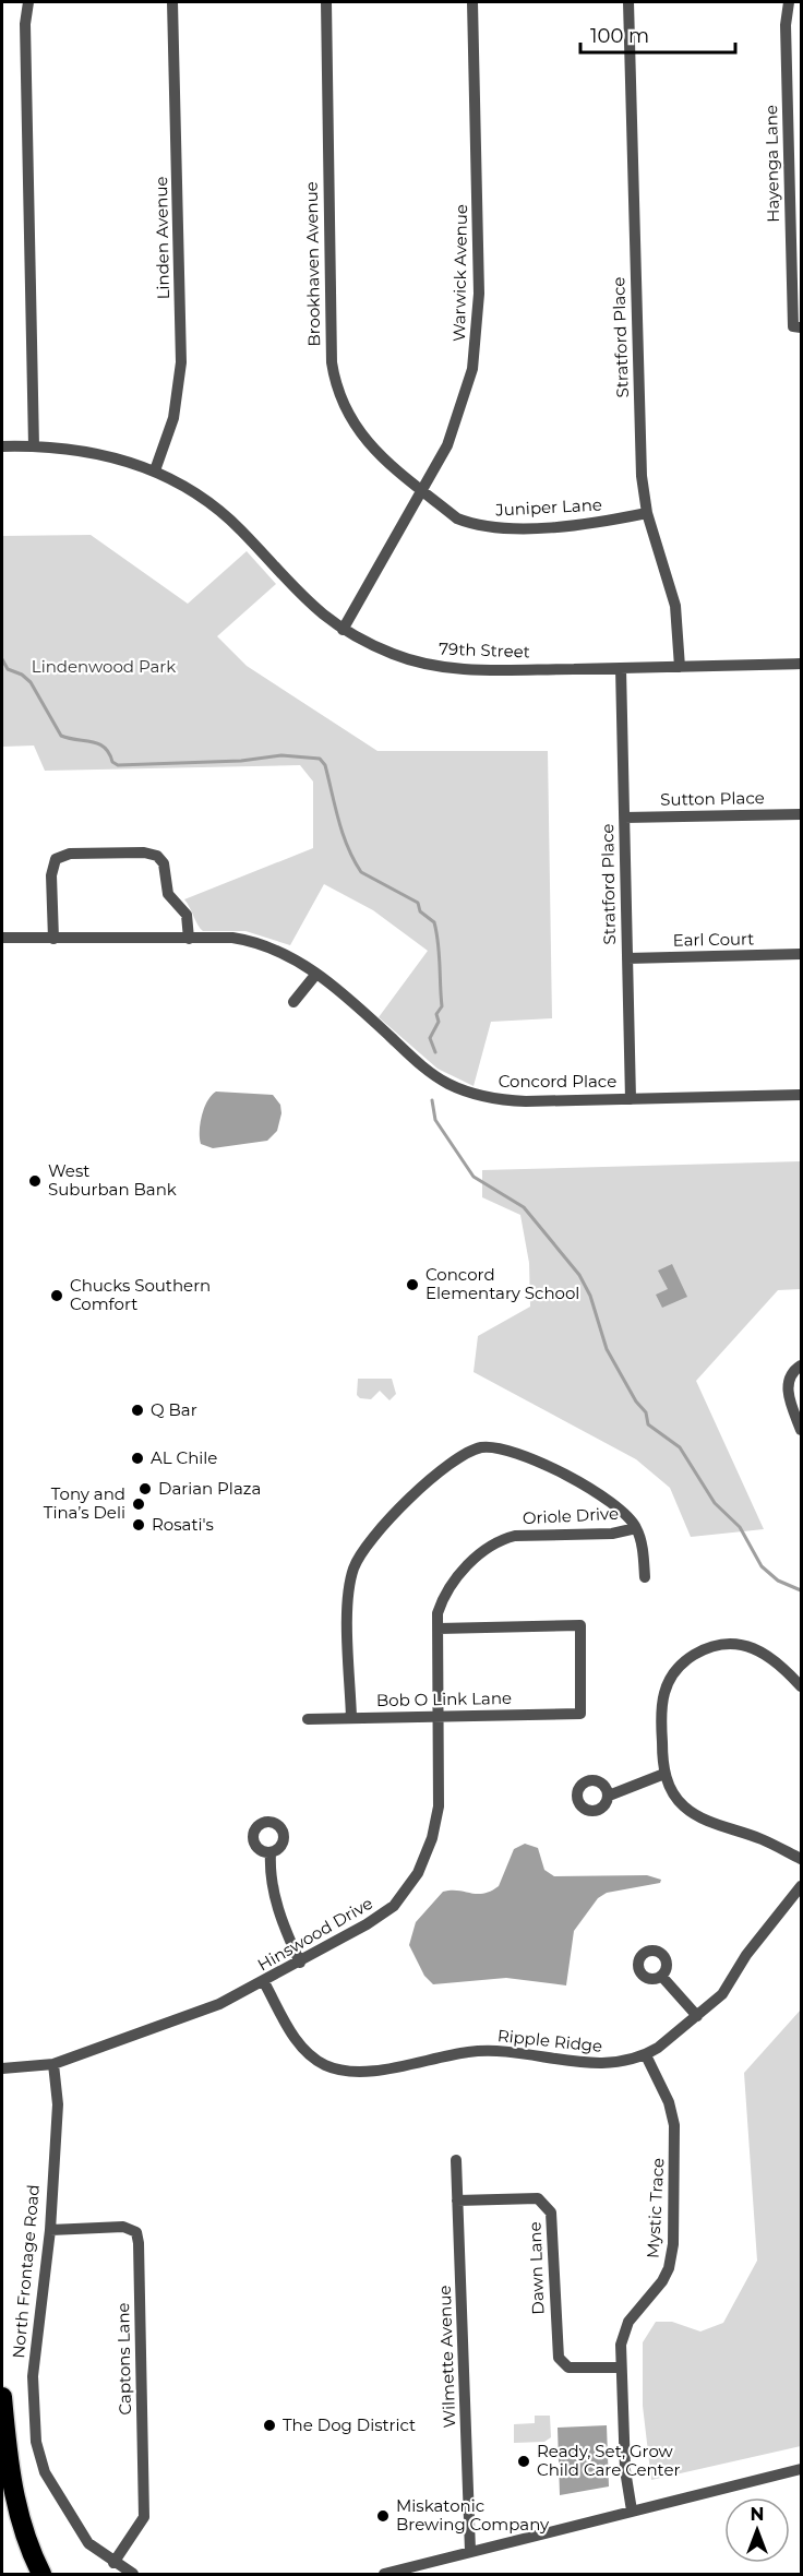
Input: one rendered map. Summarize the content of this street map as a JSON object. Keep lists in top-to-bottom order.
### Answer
{
  "streets": {
    "street": [
      "Hayenga Lane",
      "Linden Avenue",
      "Brookhaven Avenue",
      "Warwick Avenue",
      "Stratford Place",
      "Juniper Lane",
      "79th Street",
      "Sutton Place",
      "Earl Court",
      "Concord Place",
      "Oriole Drive",
      "Bob O Link Lane",
      "Hinswood Drive",
      "Ripple Ridge",
      "Mystic Trace",
      "Dawn Lane",
      "North Frontage Road",
      "Wilmette Avenue",
      "Captons Lane"
    ]
  },
  "crossings": [
    ["Linden Avenue", "79th Street"],
    ["Brookhaven Avenue", "Warwick Avenue"],
    ["Brookhaven Avenue", "Juniper Lane"],
    ["Warwick Avenue", "Juniper Lane"],
    ["Warwick Avenue", "79th Street"],
    ["Stratford Place", "Juniper Lane"],
    ["Stratford Place", "79th Street"],
    ["Stratford Place", "Sutton Place"],
    ["Stratford Place", "Earl Court"],
    ["Stratford Place", "Concord Place"],
    ["Oriole Drive", "Bob O Link Lane"],
    ["Oriole Drive", "Hinswood Drive"],
    ["Bob O Link Lane", "Hinswood Drive"],
    ["Hinswood Drive", "Ripple Ridge"],
    ["Hinswood Drive", "North Frontage Road"],
    ["Ripple Ridge", "Mystic Trace"],
    ["Mystic Trace", "Dawn Lane"],
    ["Dawn Lane", "Wilmette Avenue"],
    ["North Frontage Road", "Captons Lane"]
  ],
  "parks": ["Lindenwood Park"],
  "places": [
    "West Suburban Bank",
    "Concord Elementary School",
    "Chucks Southern Comfort",
    "Q Bar",
    "AL Chile",
    "Darian Plaza",
    "Tony and Tina’s Deli",
    "Rosati's",
    "The Dog District",
    "Ready, Set, Grow Child Care Center",
    "Miskatonic Brewing Company"
  ],
  "scale_bar": "100 m",
  "north": "top"
}
